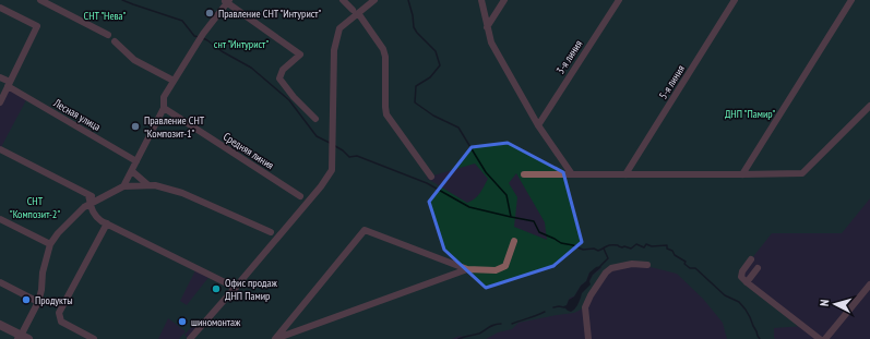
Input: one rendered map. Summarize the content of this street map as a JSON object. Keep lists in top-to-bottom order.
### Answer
{
  "streets": {
    "street": [
      "3-я линия",
      "5-я линия",
      "Лесная улица",
      "Средняя линия"
    ]
  },
  "parks": [
    "СНТ \"Нева\"",
    "снт \"Интурист\"",
    "ДНП \"Памир\"",
    "СНТ \"Композит-2\""
  ],
  "places": [
    "Правление СНТ \"Интурист\"",
    "Правление СНТ \"Композит-1\"",
    "Офис продаж ДНП Памир",
    "Продукты",
    "шиномонтаж"
  ],
  "north": "left"
}
